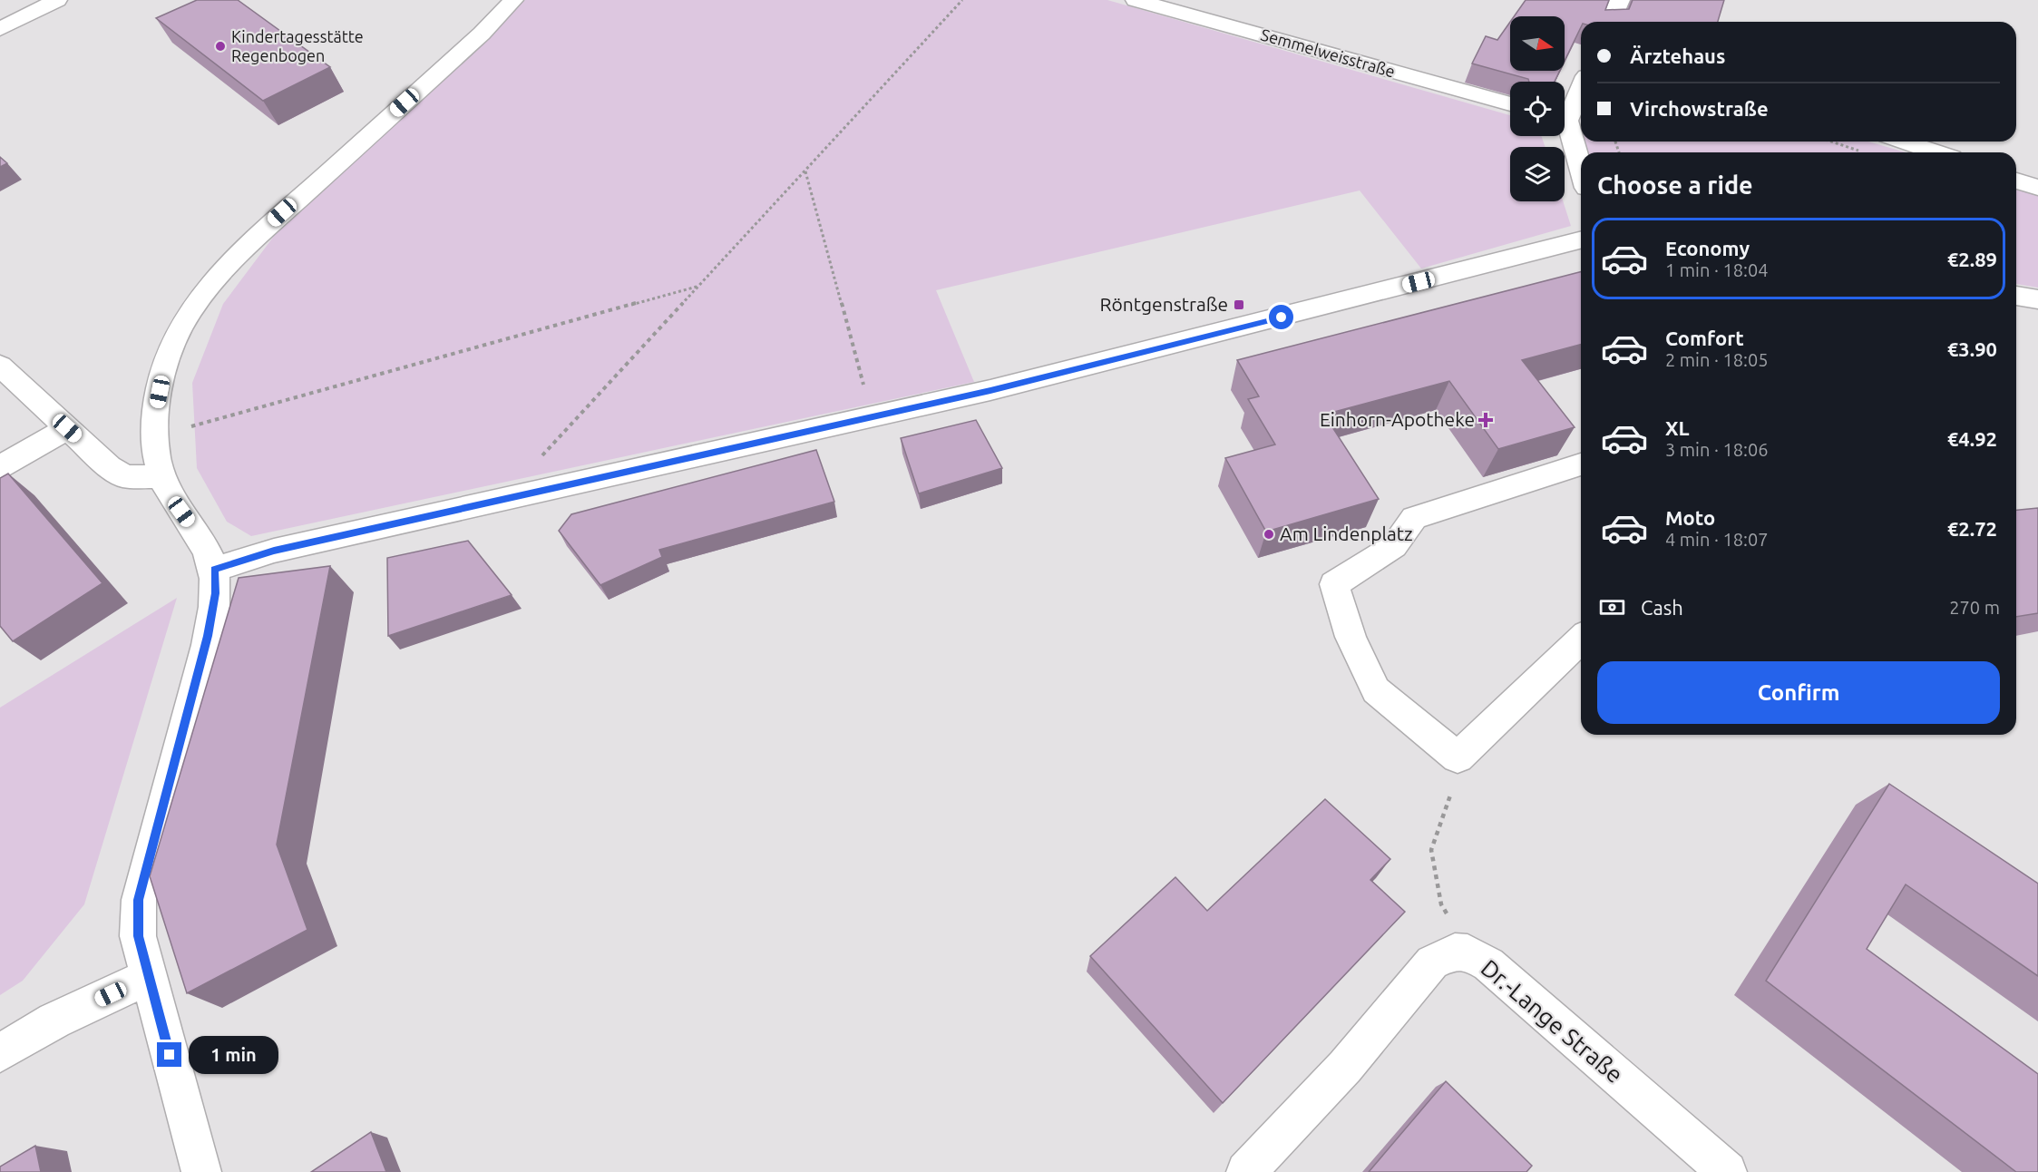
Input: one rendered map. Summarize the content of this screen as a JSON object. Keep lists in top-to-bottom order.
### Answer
{
  "streets": {
    "street": ["Semmelweisstraße", "Dr.-Lange Straße"]
  },
  "places": {
    "other": ["Kindertagesstätte Regenbogen", "Am Lindenplatz"],
    "transit": ["Röntgenstraße"],
    "health": ["Einhorn-Apotheke"]
  },
  "north": "right",
  "page": {
    "banner": ["Ärztehaus", "Virchowstraße"],
    "heading": "Choose a ride",
    "list": [
      {
        "name": "Economy",
        "note": "1 min · 18:04",
        "value": "€2.89"
      },
      {
        "name": "Comfort",
        "note": "2 min · 18:05",
        "value": "€3.90"
      },
      {
        "name": "XL",
        "note": "3 min · 18:06",
        "value": "€4.92"
      },
      {
        "name": "Moto",
        "note": "4 min · 18:07",
        "value": "€2.72"
      }
    ],
    "pay": ["Cash", "270 m"],
    "buttons": "Confirm",
    "bubble": "1 min"
  }
}
